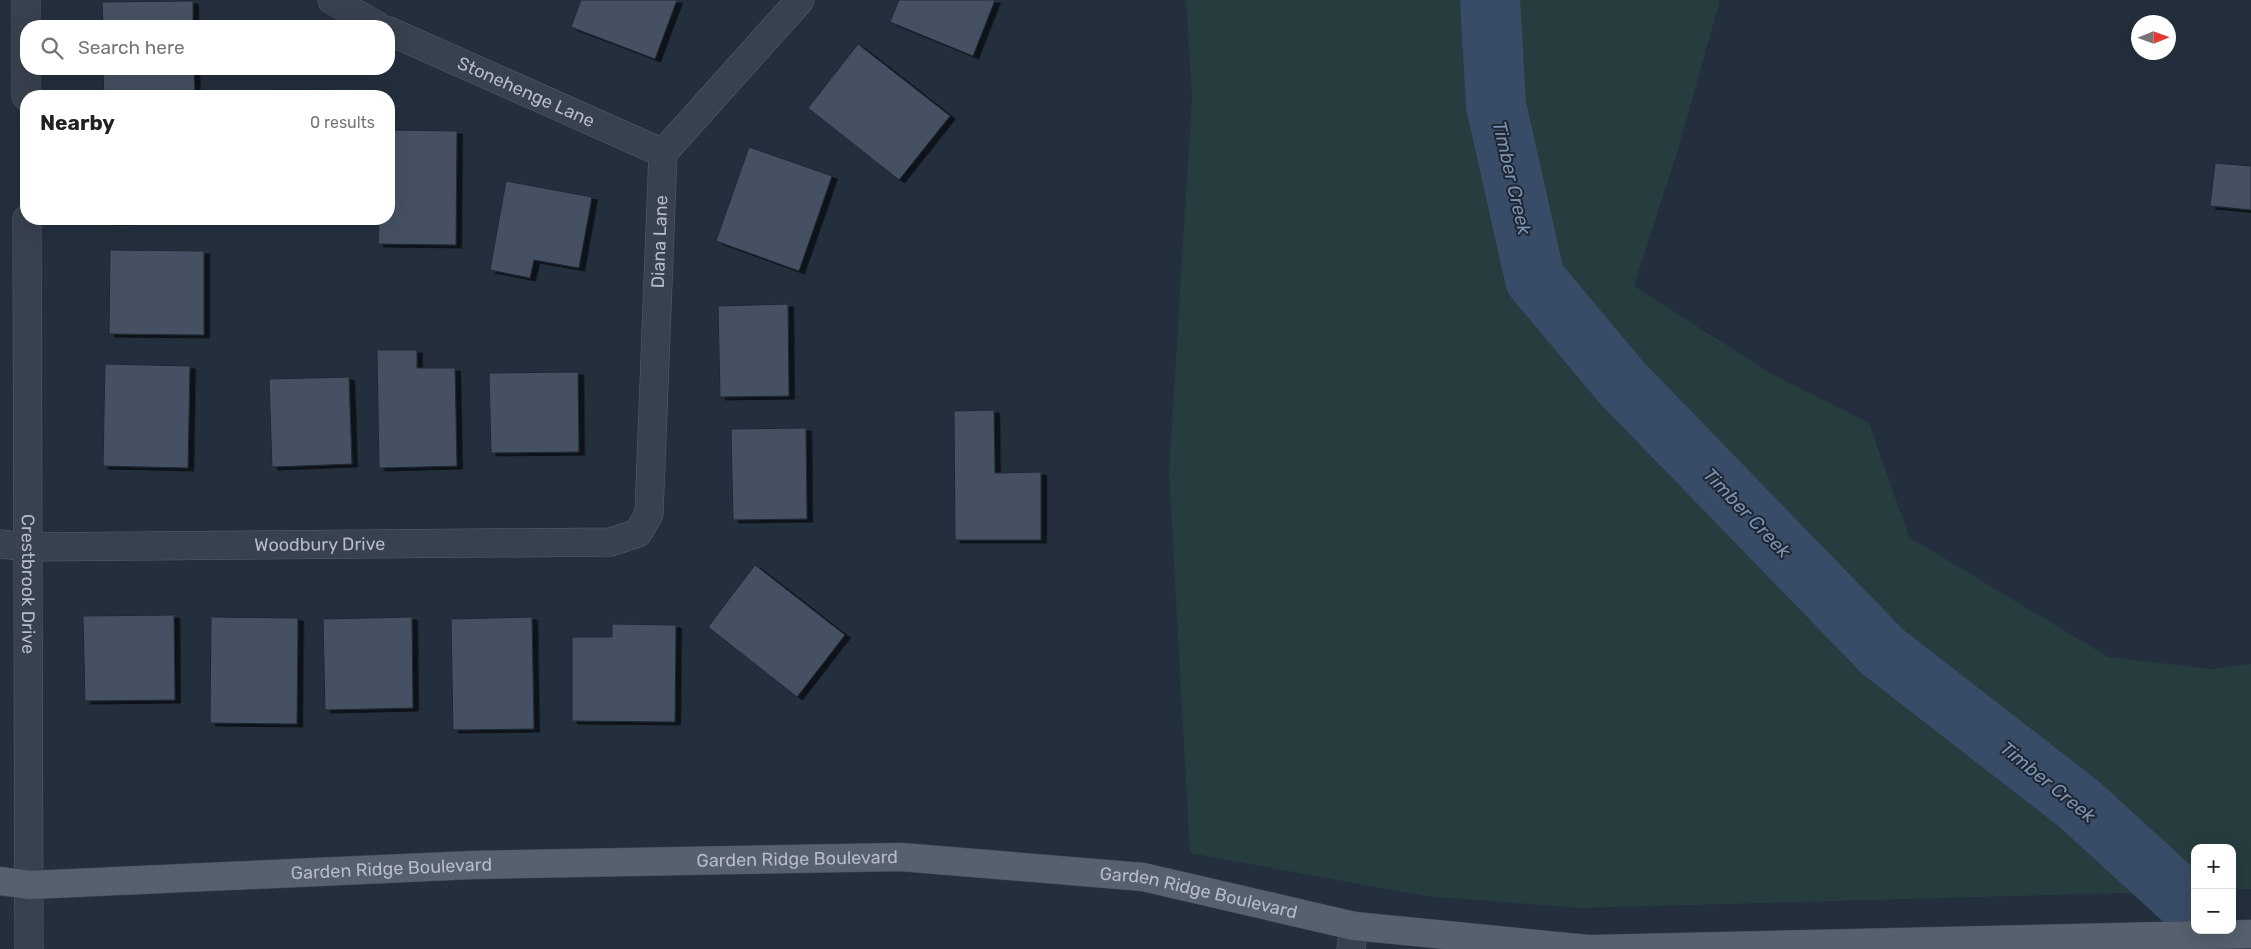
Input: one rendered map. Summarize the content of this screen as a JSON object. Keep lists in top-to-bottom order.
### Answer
{
  "streets": {
    "main road": ["Garden Ridge Boulevard"],
    "street": [
      "Stonehenge Lane",
      "Diana Lane",
      "Woodbury Drive",
      "Crestbrook Drive"
    ]
  },
  "crossings": [
    ["Stonehenge Lane", "Diana Lane"],
    ["Diana Lane", "Woodbury Drive"],
    ["Woodbury Drive", "Crestbrook Drive"],
    ["Crestbrook Drive", "Garden Ridge Boulevard"]
  ],
  "water": ["Timber Creek"],
  "north": "right",
  "page": {
    "search": "Search here",
    "heading": ["Nearby", "0 results"],
    "map_buttons": ["+", "−"]
  }
}
